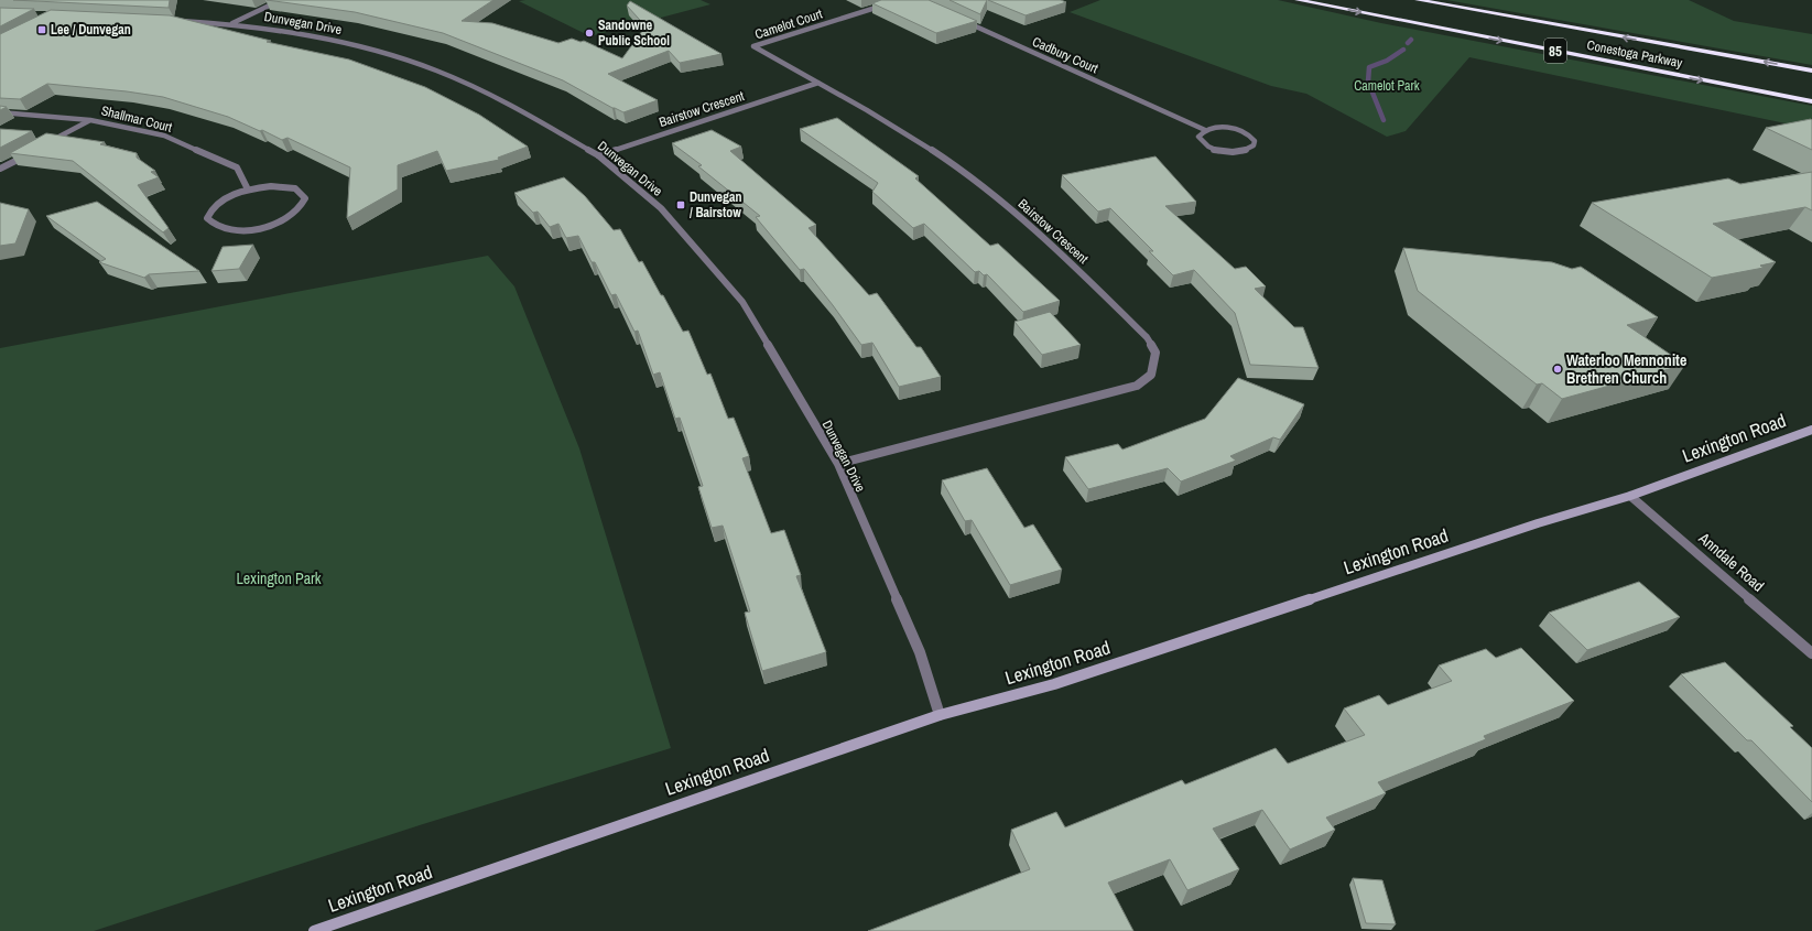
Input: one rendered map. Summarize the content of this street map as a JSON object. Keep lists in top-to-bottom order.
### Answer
{
  "streets": {
    "highway": ["85", "Conestoga Parkway"],
    "main road": ["Lexington Road"],
    "street": [
      "Dunvegan Drive",
      "Camelot Court",
      "Cadbury Court",
      "Bairstow Crescent",
      "Shallmar Court",
      "Anndale Road"
    ]
  },
  "crossings": [
    ["Dunvegan Drive", "Bairstow Crescent"],
    ["Dunvegan Drive", "Lexington Road"],
    ["Camelot Court", "Bairstow Crescent"],
    ["Lexington Road", "Anndale Road"]
  ],
  "parks": ["Camelot Park", "Lexington Park"],
  "places": {
    "transit": ["Lee / Dunvegan", "Dunvegan / Bairstow"],
    "other": ["Sandowne Public School", "Waterloo Mennonite Brethren Church"]
  }
}
